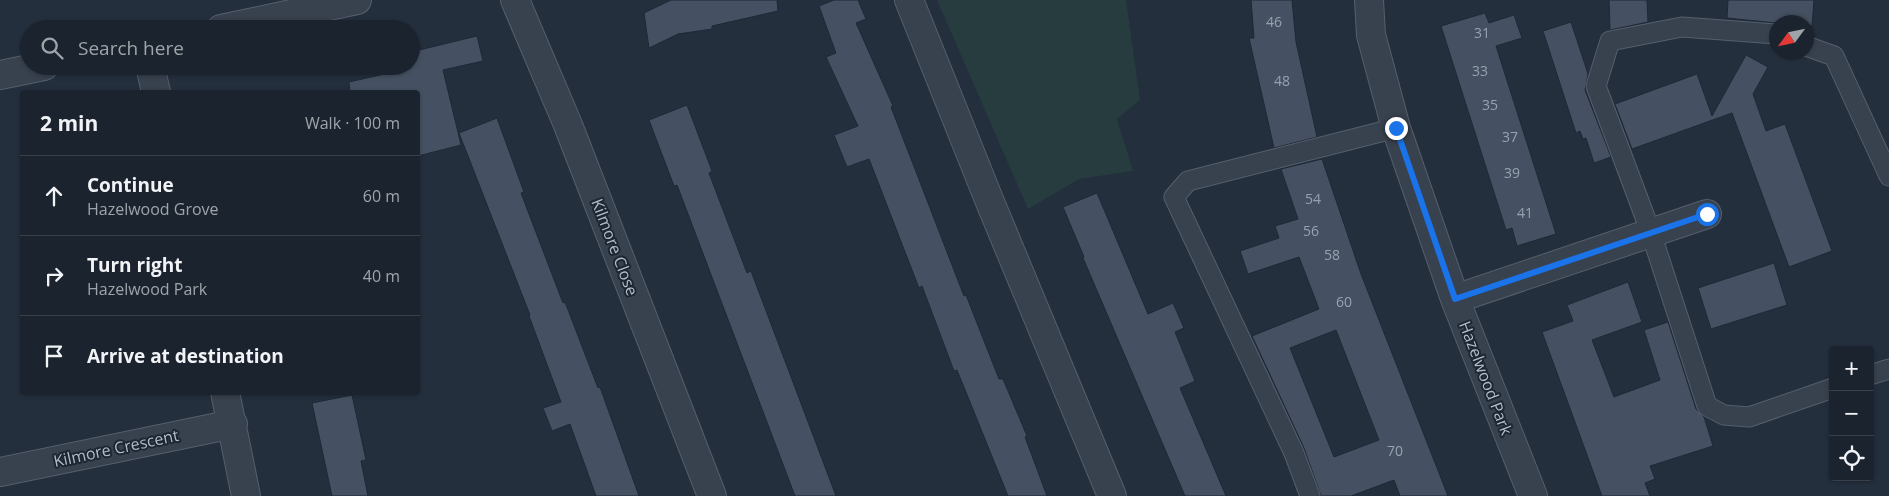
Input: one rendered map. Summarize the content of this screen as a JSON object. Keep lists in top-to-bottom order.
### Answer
{
  "streets": {
    "street": ["Kilmore Close", "Hazelwood Park", "Kilmore Crescent"]
  },
  "house_numbers": [
    "46",
    "31",
    "33",
    "48",
    "35",
    "37",
    "39",
    "54",
    "41",
    "56",
    "58",
    "60",
    "70"
  ],
  "north": "bottom left",
  "page": {
    "search": "Search here",
    "heading": ["2 min", "Walk · 100 m"],
    "list": [
      ["Continue", "Hazelwood Grove", "60 m"],
      ["Turn right", "Hazelwood Park", "40 m"],
      "Arrive at destination"
    ],
    "map_buttons": ["+", "−"]
  }
}
